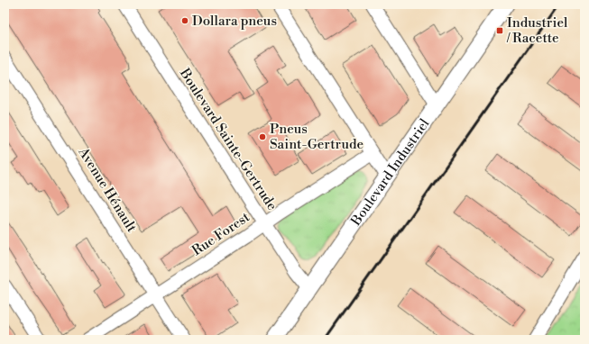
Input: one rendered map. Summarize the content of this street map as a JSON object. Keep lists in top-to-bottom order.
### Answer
{
  "streets": {
    "street": [
      "Boulevard Sainte-Gertrude",
      "Boulevard Industriel",
      "Avenue Hénault",
      "Rue Forest"
    ]
  },
  "crossings": [
    ["Boulevard Sainte-Gertrude", "Boulevard Industriel"],
    ["Boulevard Sainte-Gertrude", "Rue Forest"],
    ["Avenue Hénault", "Rue Forest"]
  ],
  "places": {
    "other": ["Dollara pneus", "Pneus Saint-Gertrude"],
    "transit": ["Industriel / Racette"]
  }
}
